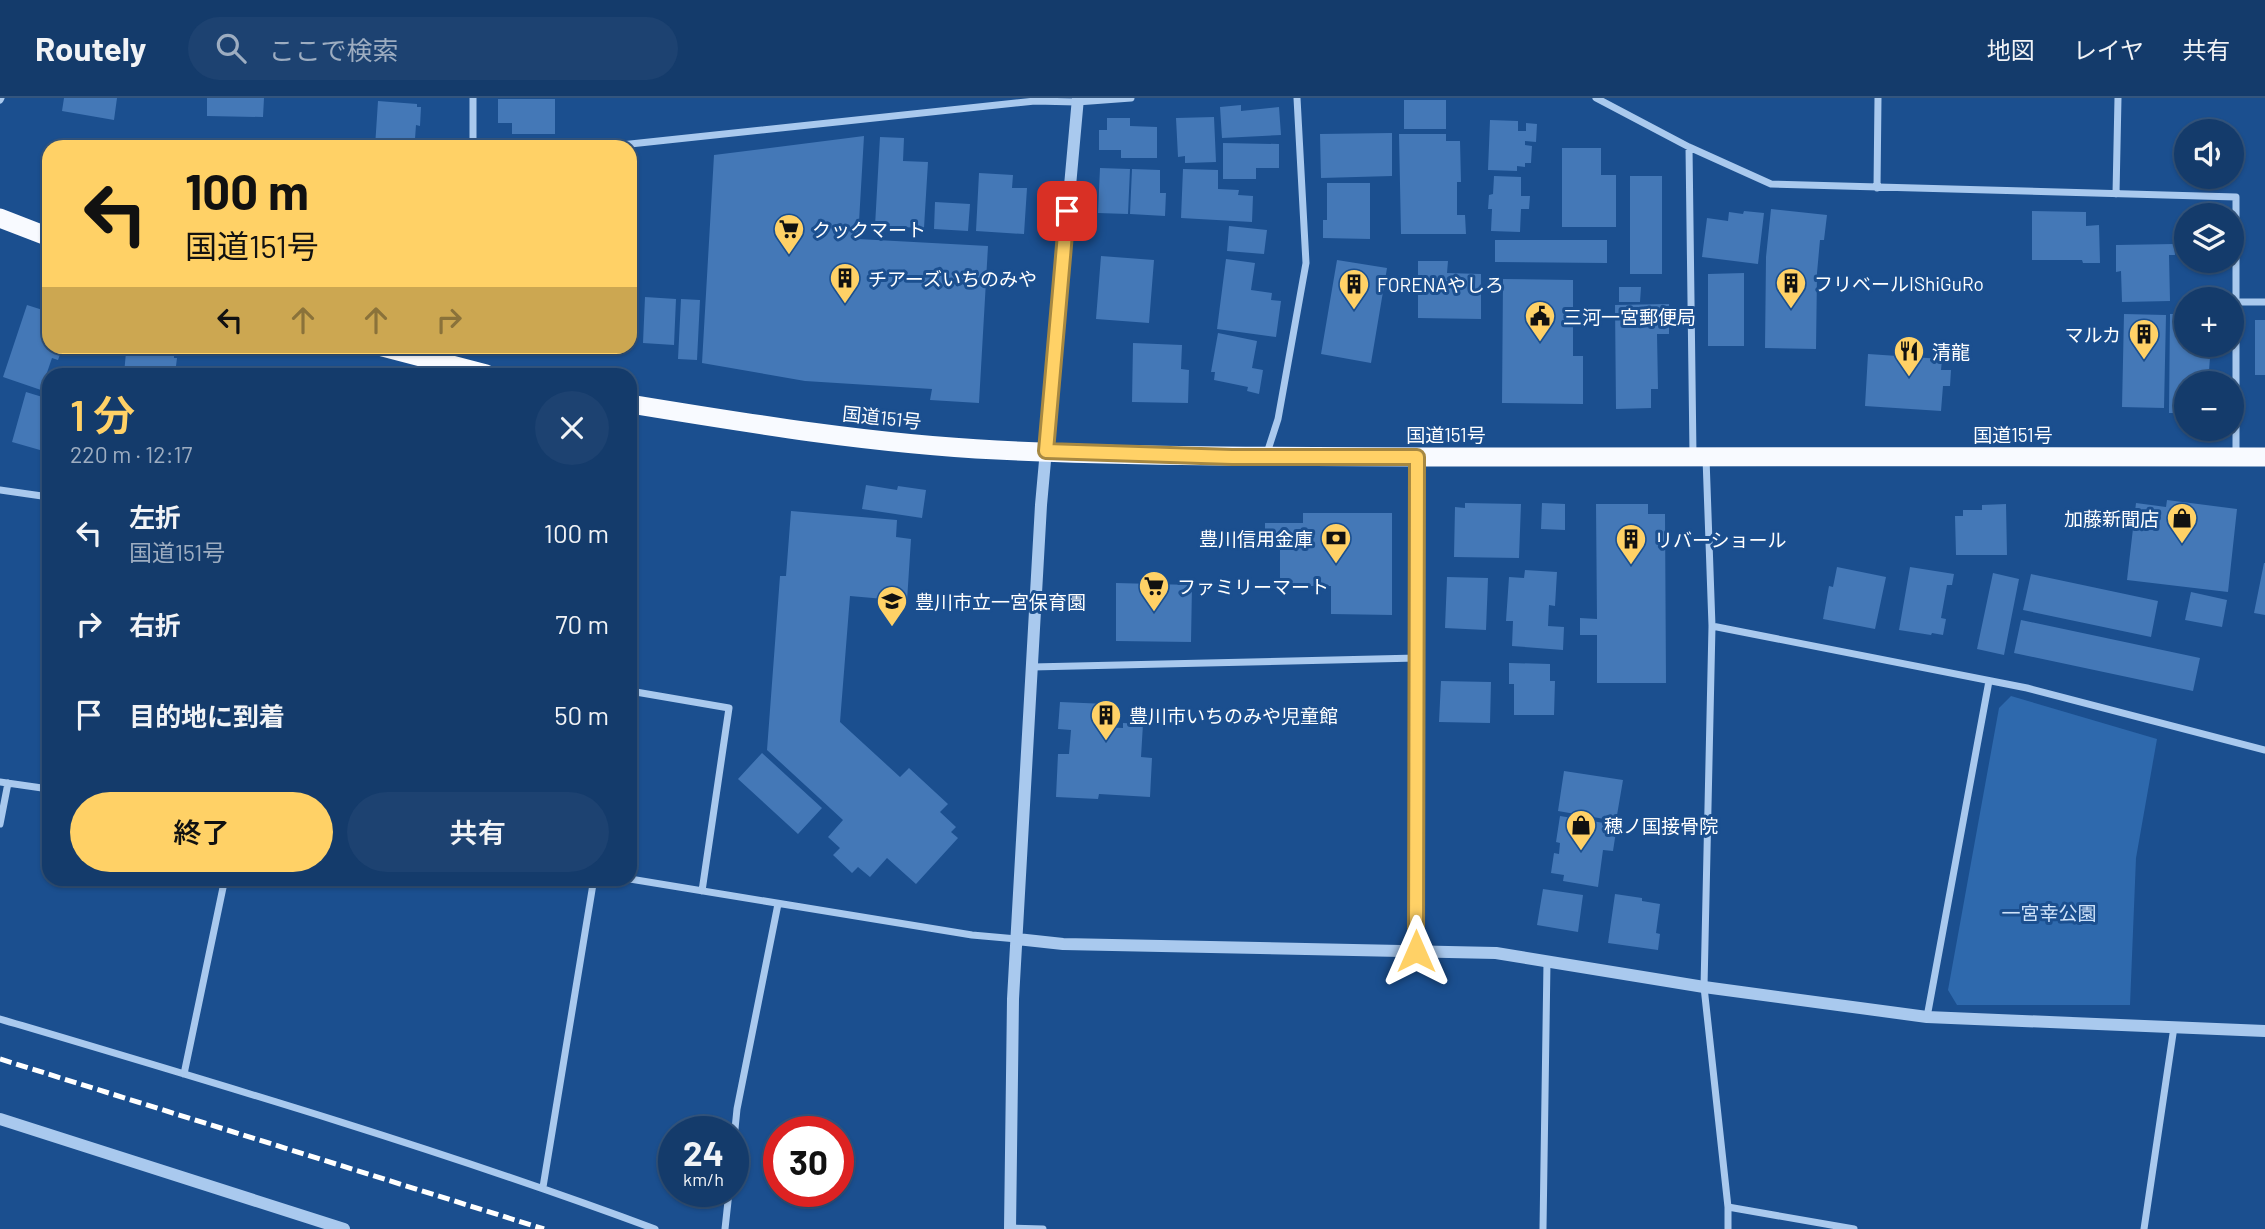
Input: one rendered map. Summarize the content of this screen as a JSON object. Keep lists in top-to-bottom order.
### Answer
{
  "streets": {
    "highway": ["国道151号"]
  },
  "parks": ["一宮幸公園"],
  "places": {
    "supermarket": ["クックマート", "ファミリーマート"],
    "building": [
      "チアーズいちのみや",
      "フリベールIShiGuRo",
      "FORENAやしろ",
      "マルカ",
      "リバーショール",
      "豊川市いちのみや児童館"
    ],
    "public building": ["三河一宮郵便局"],
    "restaurant": ["清龍"],
    "shop": ["加藤新聞店", "穂ノ国接骨院"],
    "bank": ["豊川信用金庫"],
    "school or university": ["豊川市立一宮保育園"]
  },
  "page": {
    "header": "Routely",
    "search": "ここで検索",
    "nav": ["地図", "レイヤ", "共有"],
    "map_buttons": ["+", "−"],
    "turn": ["100 m", "国道151号"],
    "heading": ["1 分", "220 m · 12:17"],
    "list": [
      {
        "name": "左折",
        "note": "国道151号",
        "value": "100 m"
      },
      {
        "name": "右折",
        "value": "70 m"
      },
      {
        "name": "目的地に到着",
        "value": "50 m"
      }
    ],
    "buttons": ["終了", "共有"],
    "speed": "24 km/h",
    "limit": "30"
  }
}
